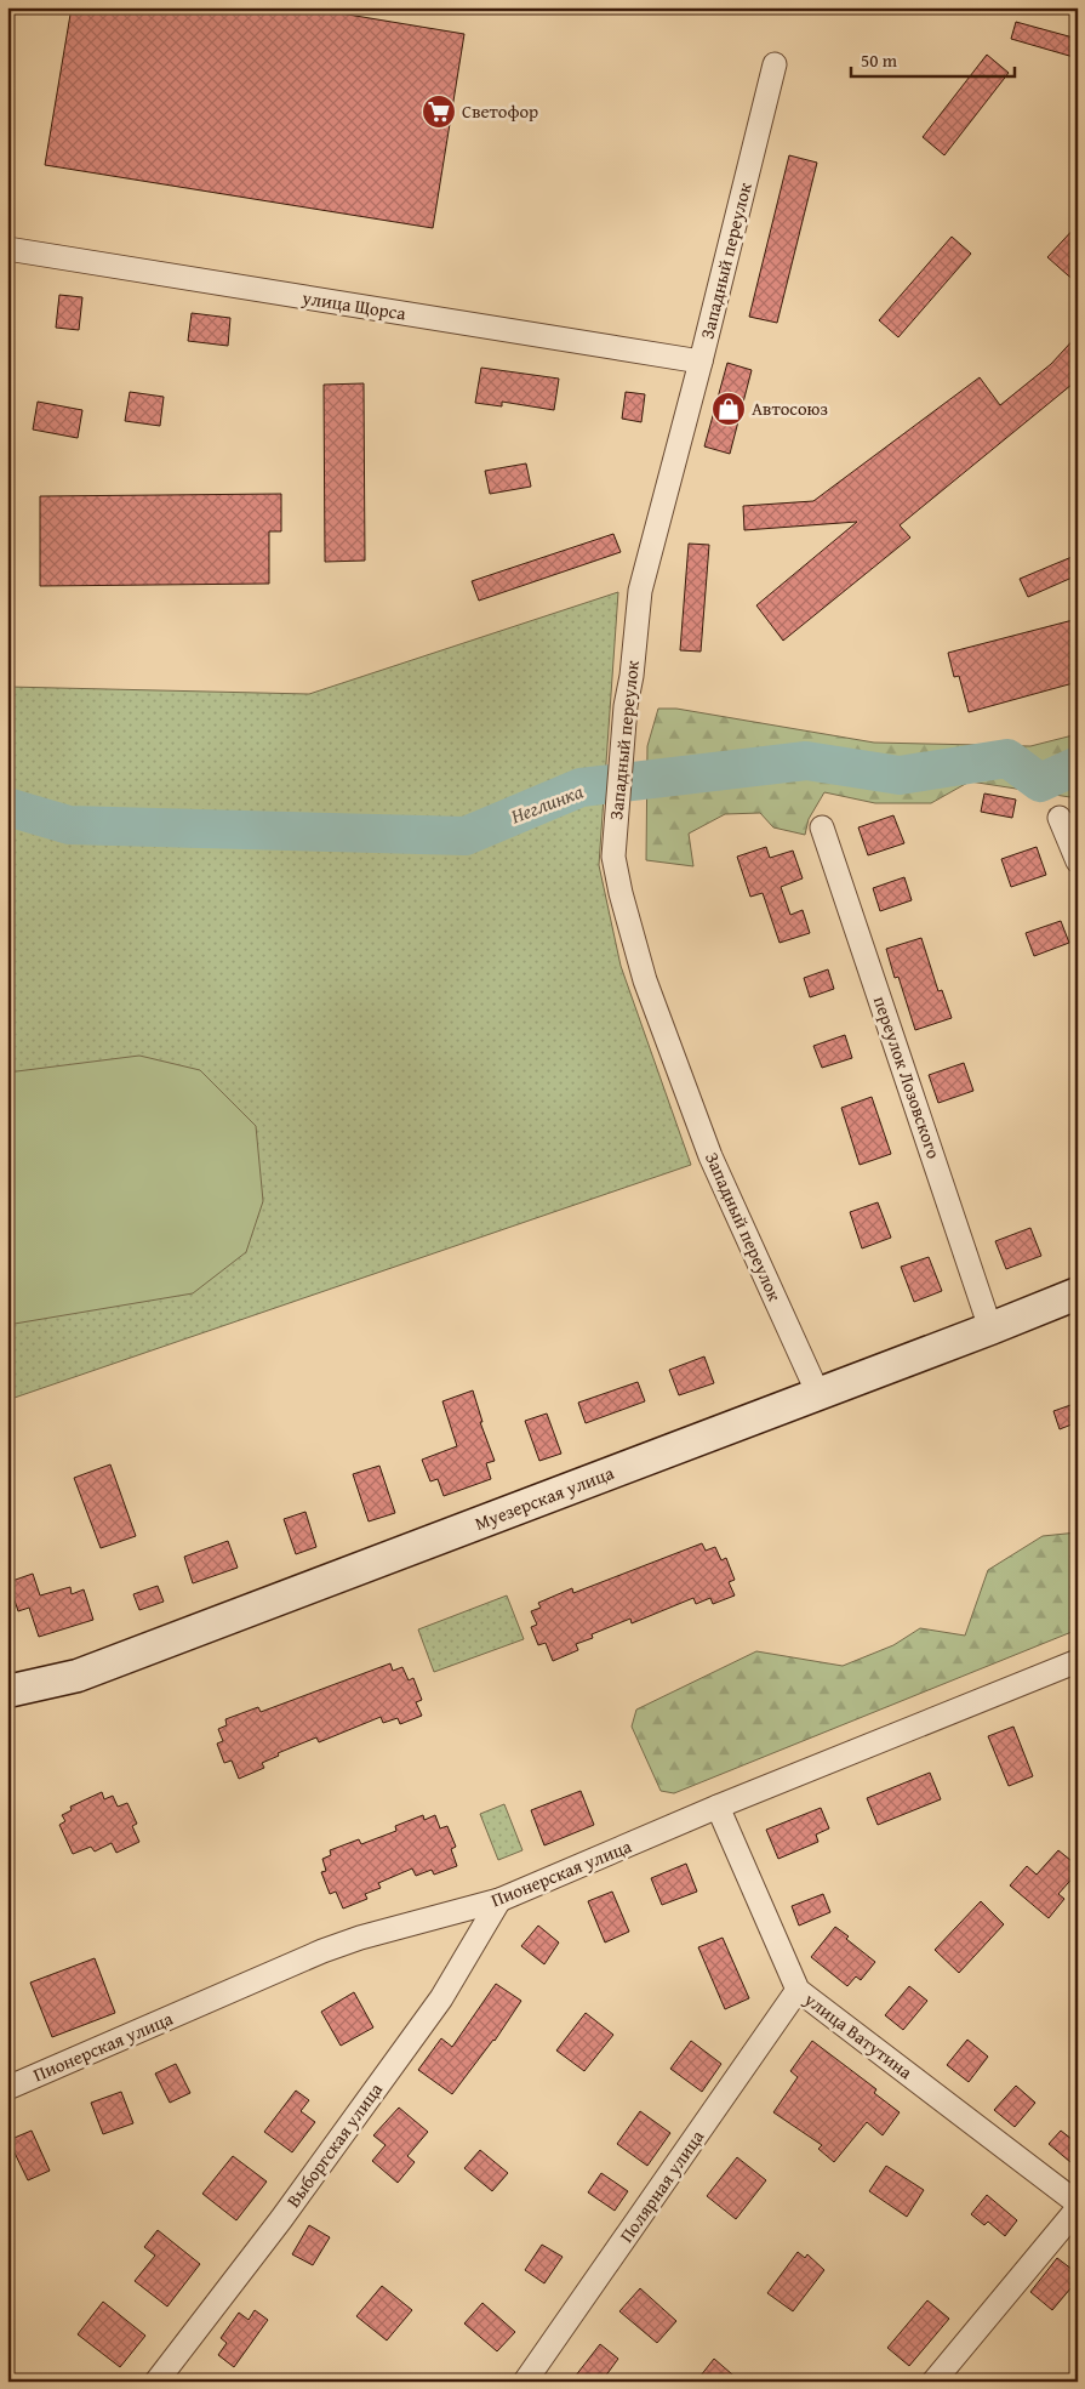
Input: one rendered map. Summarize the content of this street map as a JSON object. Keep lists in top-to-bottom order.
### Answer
{
  "streets": {
    "main road": ["Муезерская улица"],
    "street": [
      "Западный переулок",
      "улица Щорса",
      "переулок Лозовского",
      "Пионерская улица",
      "улица Ватутина",
      "Выборгская улица",
      "Полярная улица"
    ]
  },
  "crossings": [
    ["Западный переулок", "улица Щорса"],
    ["Западный переулок", "Муезерская улица"],
    ["переулок Лозовского", "Муезерская улица"],
    ["Пионерская улица", "улица Ватутина"],
    ["Пионерская улица", "Выборгская улица"],
    ["улица Ватутина", "Полярная улица"]
  ],
  "water": ["Неглинка"],
  "places": {
    "supermarket": ["Светофор"],
    "shop": ["Автосоюз"]
  },
  "scale_bar": "50 m"
}
